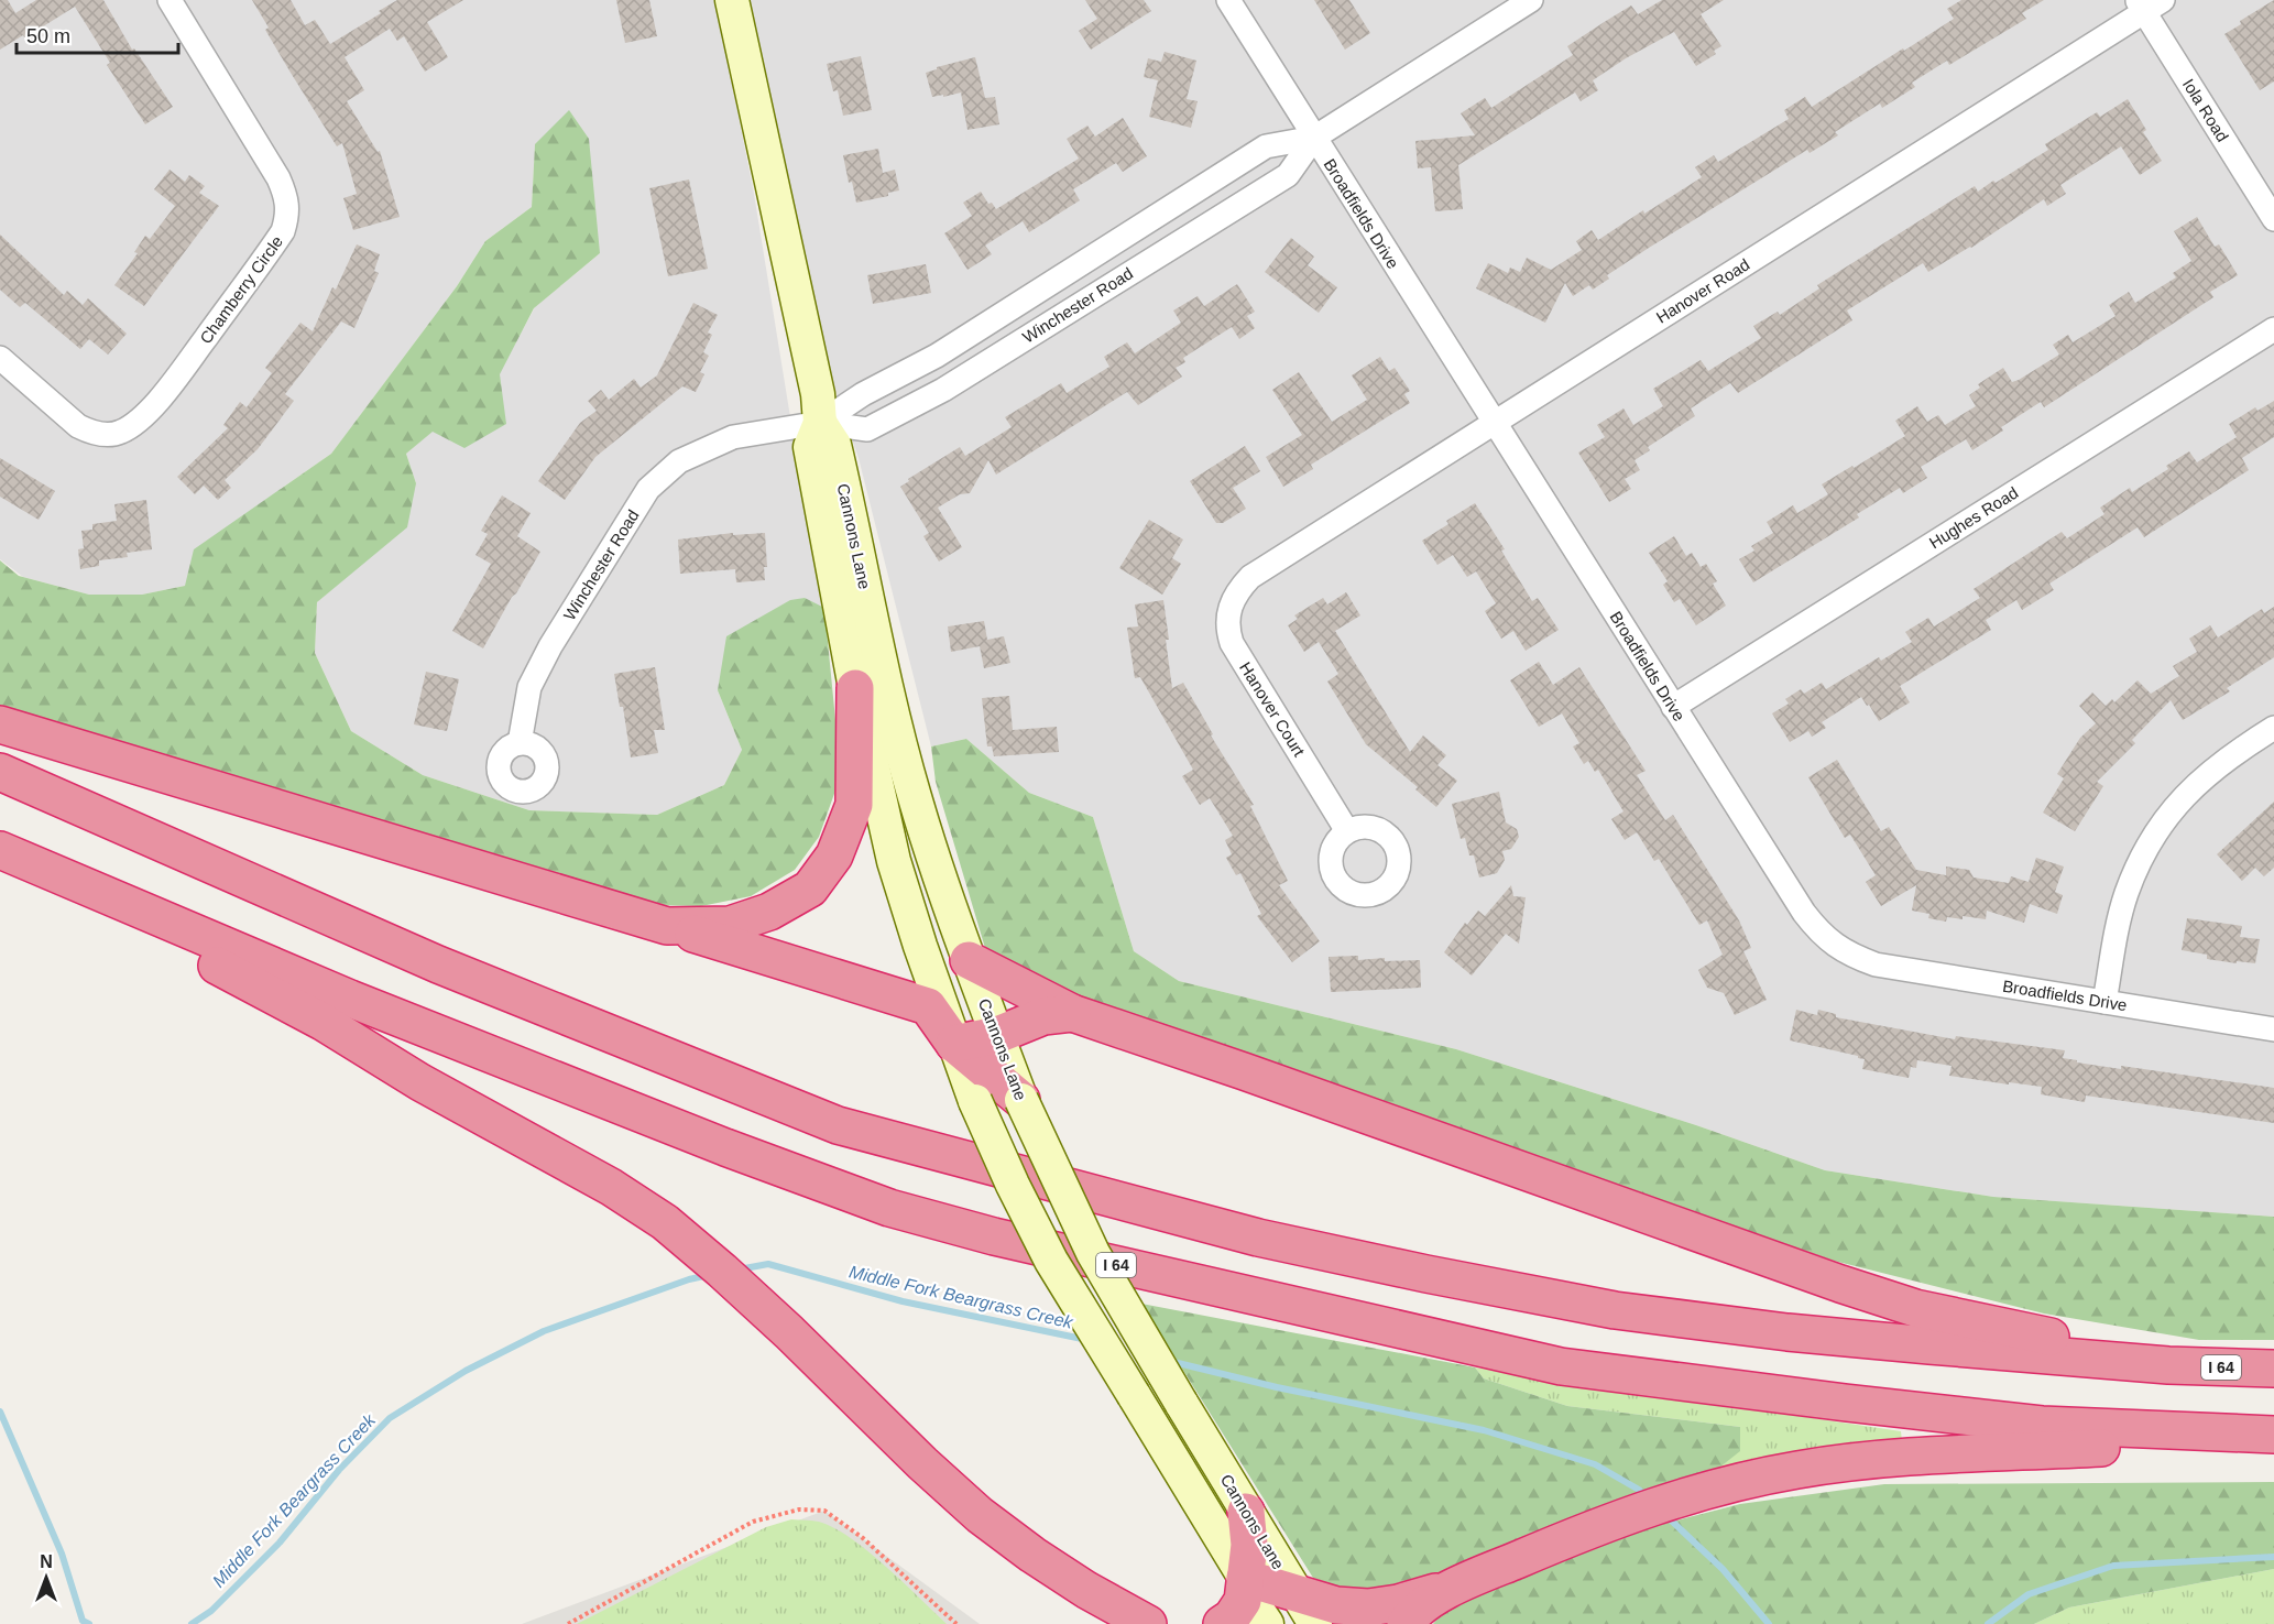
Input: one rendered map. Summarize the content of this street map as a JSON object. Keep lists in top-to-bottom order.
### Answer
{
  "streets": {
    "highway": ["I 64"],
    "main road": ["Cannons Lane"],
    "street": [
      "Iola Road",
      "Broadfields Drive",
      "Chamberry Circle",
      "Hanover Road",
      "Winchester Road",
      "Hughes Road",
      "Hanover Court"
    ]
  },
  "crossings": [
    ["Iola Road", "Hanover Road"],
    ["Broadfields Drive", "Hanover Road"],
    ["Broadfields Drive", "Winchester Road"],
    ["Broadfields Drive", "Hughes Road"],
    ["Hanover Road", "Hanover Court"],
    ["Winchester Road", "Cannons Lane"]
  ],
  "water": ["Middle Fork Beargrass Creek"],
  "scale_bar": "50 m",
  "north": "top"
}
